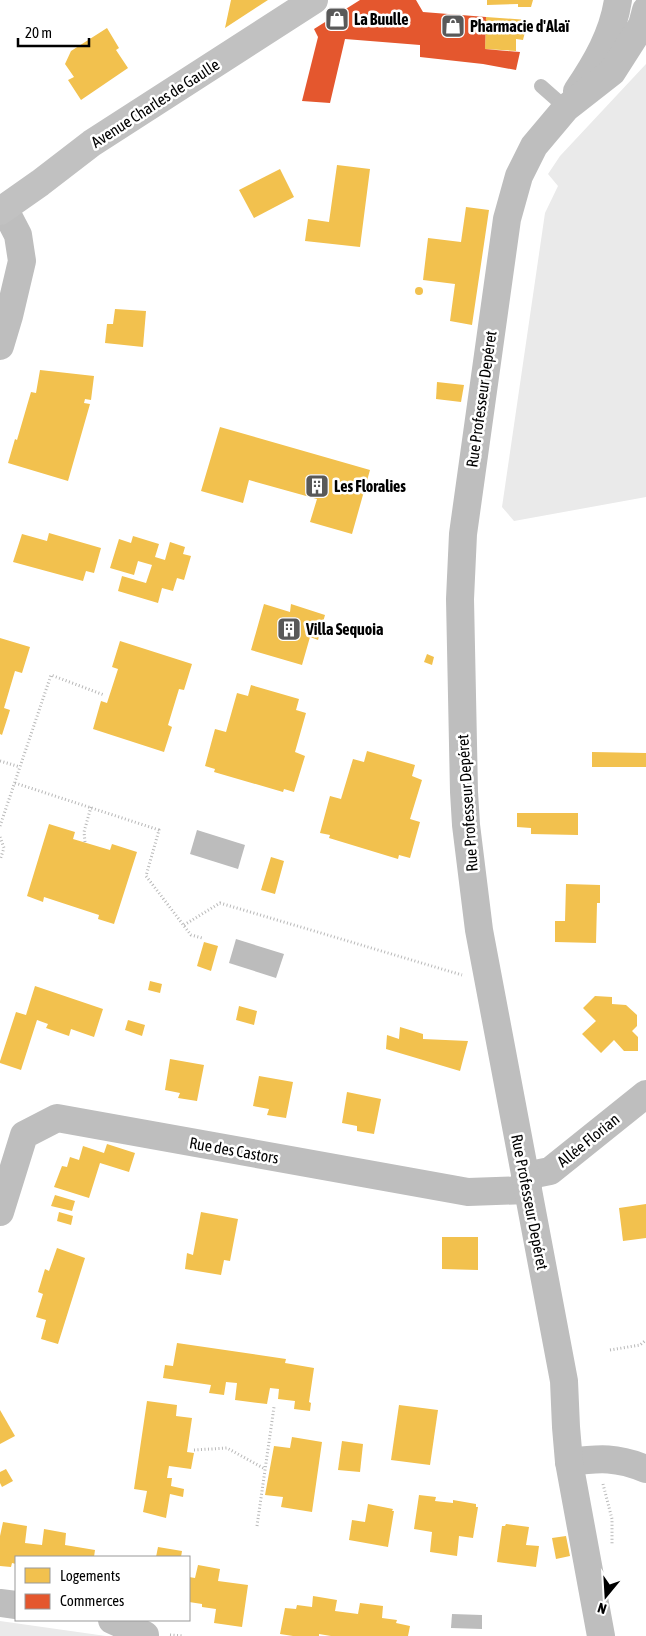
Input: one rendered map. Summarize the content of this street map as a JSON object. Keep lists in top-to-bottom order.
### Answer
{
  "streets": {
    "main road": ["Avenue Charles de Gaulle"],
    "street": ["Rue Professeur Depéret", "Allée Florian", "Rue des Castors"]
  },
  "crossings": [
    ["Rue Professeur Depéret", "Allée Florian"],
    ["Rue Professeur Depéret", "Rue des Castors"],
    ["Allée Florian", "Rue des Castors"]
  ],
  "places": {
    "shop": ["La Buulle", "Pharmacie d'Alaï"],
    "building": ["Les Floralies", "Villa Sequoia"]
  },
  "legend": ["Logements", "Commerces"],
  "scale_bar": "20 m",
  "north": "bottom"
}
